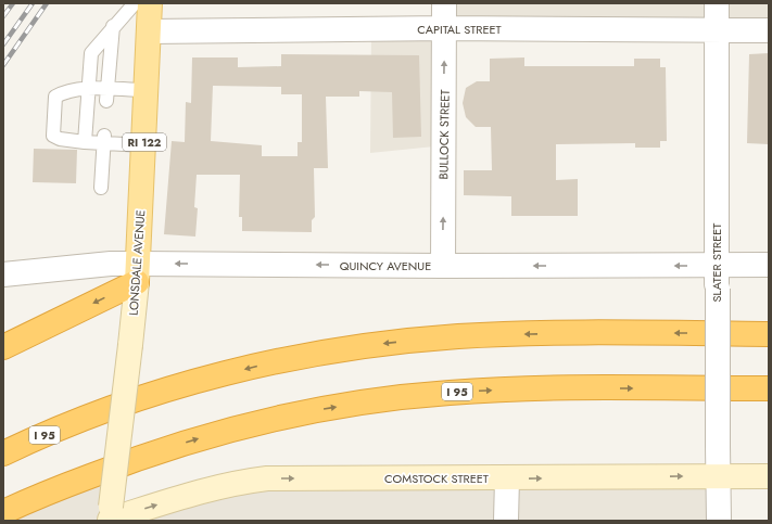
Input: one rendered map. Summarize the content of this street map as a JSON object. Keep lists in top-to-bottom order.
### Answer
{
  "streets": {
    "highway": ["I 95"],
    "main road": ["RI 122", "LONSDALE AVENUE", "COMSTOCK STREET"],
    "street": [
      "CAPITAL STREET",
      "BULLOCK STREET",
      "SLATER STREET",
      "QUINCY AVENUE"
    ]
  },
  "crossings": [
    ["CAPITAL STREET", "BULLOCK STREET"],
    ["CAPITAL STREET", "LONSDALE AVENUE"],
    ["CAPITAL STREET", "SLATER STREET"],
    ["BULLOCK STREET", "QUINCY AVENUE"],
    ["LONSDALE AVENUE", "QUINCY AVENUE"],
    ["LONSDALE AVENUE", "COMSTOCK STREET"],
    ["SLATER STREET", "QUINCY AVENUE"],
    ["SLATER STREET", "COMSTOCK STREET"]
  ],
  "one_way": ["BULLOCK STREET", "QUINCY AVENUE", "COMSTOCK STREET"]
}
